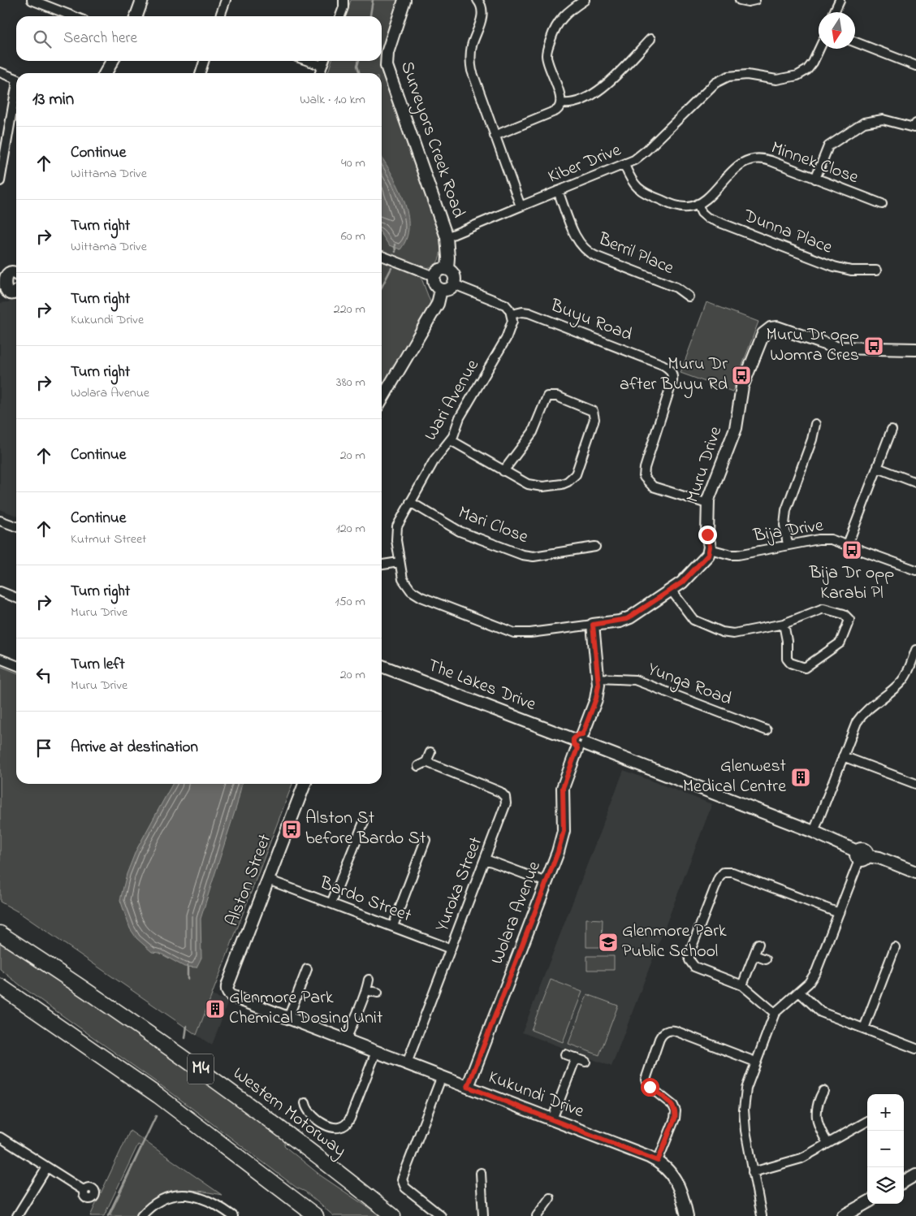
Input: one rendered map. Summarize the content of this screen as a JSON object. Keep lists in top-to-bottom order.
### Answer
{
  "streets": {
    "highway": ["M4", "Western Motorway"],
    "street": [
      "Surveyors Creek Road",
      "Minnek Close",
      "Kiber Drive",
      "Dunna Place",
      "Berril Place",
      "Buyu Road",
      "Wari Avenue",
      "Muru Drive",
      "Mari Close",
      "Bija Drive",
      "Yunga Road",
      "The Lakes Drive",
      "Alston Street",
      "Yuroka Street",
      "Bardo Street",
      "Wolara Avenue",
      "Kukundi Drive"
    ]
  },
  "crossings": [
    ["Surveyors Creek Road", "Kiber Drive"],
    ["Minnek Close", "Dunna Place"],
    ["Kiber Drive", "Berril Place"],
    ["Buyu Road", "Wari Avenue"],
    ["Buyu Road", "Muru Drive"],
    ["Wari Avenue", "Mari Close"],
    ["Muru Drive", "Bija Drive"],
    ["Yunga Road", "Wolara Avenue"],
    ["The Lakes Drive", "Wolara Avenue"],
    ["Alston Street", "Bardo Street"],
    ["Alston Street", "Kukundi Drive"],
    ["Yuroka Street", "Bardo Street"],
    ["Yuroka Street", "Kukundi Drive"],
    ["Wolara Avenue", "Kukundi Drive"]
  ],
  "places": {
    "bus stop": [
      "Muru Dr opp Womra Cres",
      "Muru Dr after Buyu Rd",
      "Bija Dr opp Karabi Pl",
      "Alston St before Bardo St"
    ],
    "building": ["Glenwest Medical Centre", "Glenmore Park Chemical Dosing Unit"],
    "school or university": ["Glenmore Park Public School"]
  },
  "north": "bottom",
  "page": {
    "search": "Search here",
    "heading": ["13 min", "Walk · 1.0 km"],
    "list": [
      ["Continue", "Wittama Drive", "40 m"],
      ["Turn right", "Wittama Drive", "60 m"],
      ["Turn right", "Kukundi Drive", "220 m"],
      ["Turn right", "Wolara Avenue", "380 m"],
      ["Continue", "20 m"],
      ["Continue", "Kutmut Street", "120 m"],
      ["Turn right", "Muru Drive", "150 m"],
      ["Turn left", "Muru Drive", "20 m"],
      "Arrive at destination"
    ],
    "map_buttons": ["+", "−"]
  }
}
